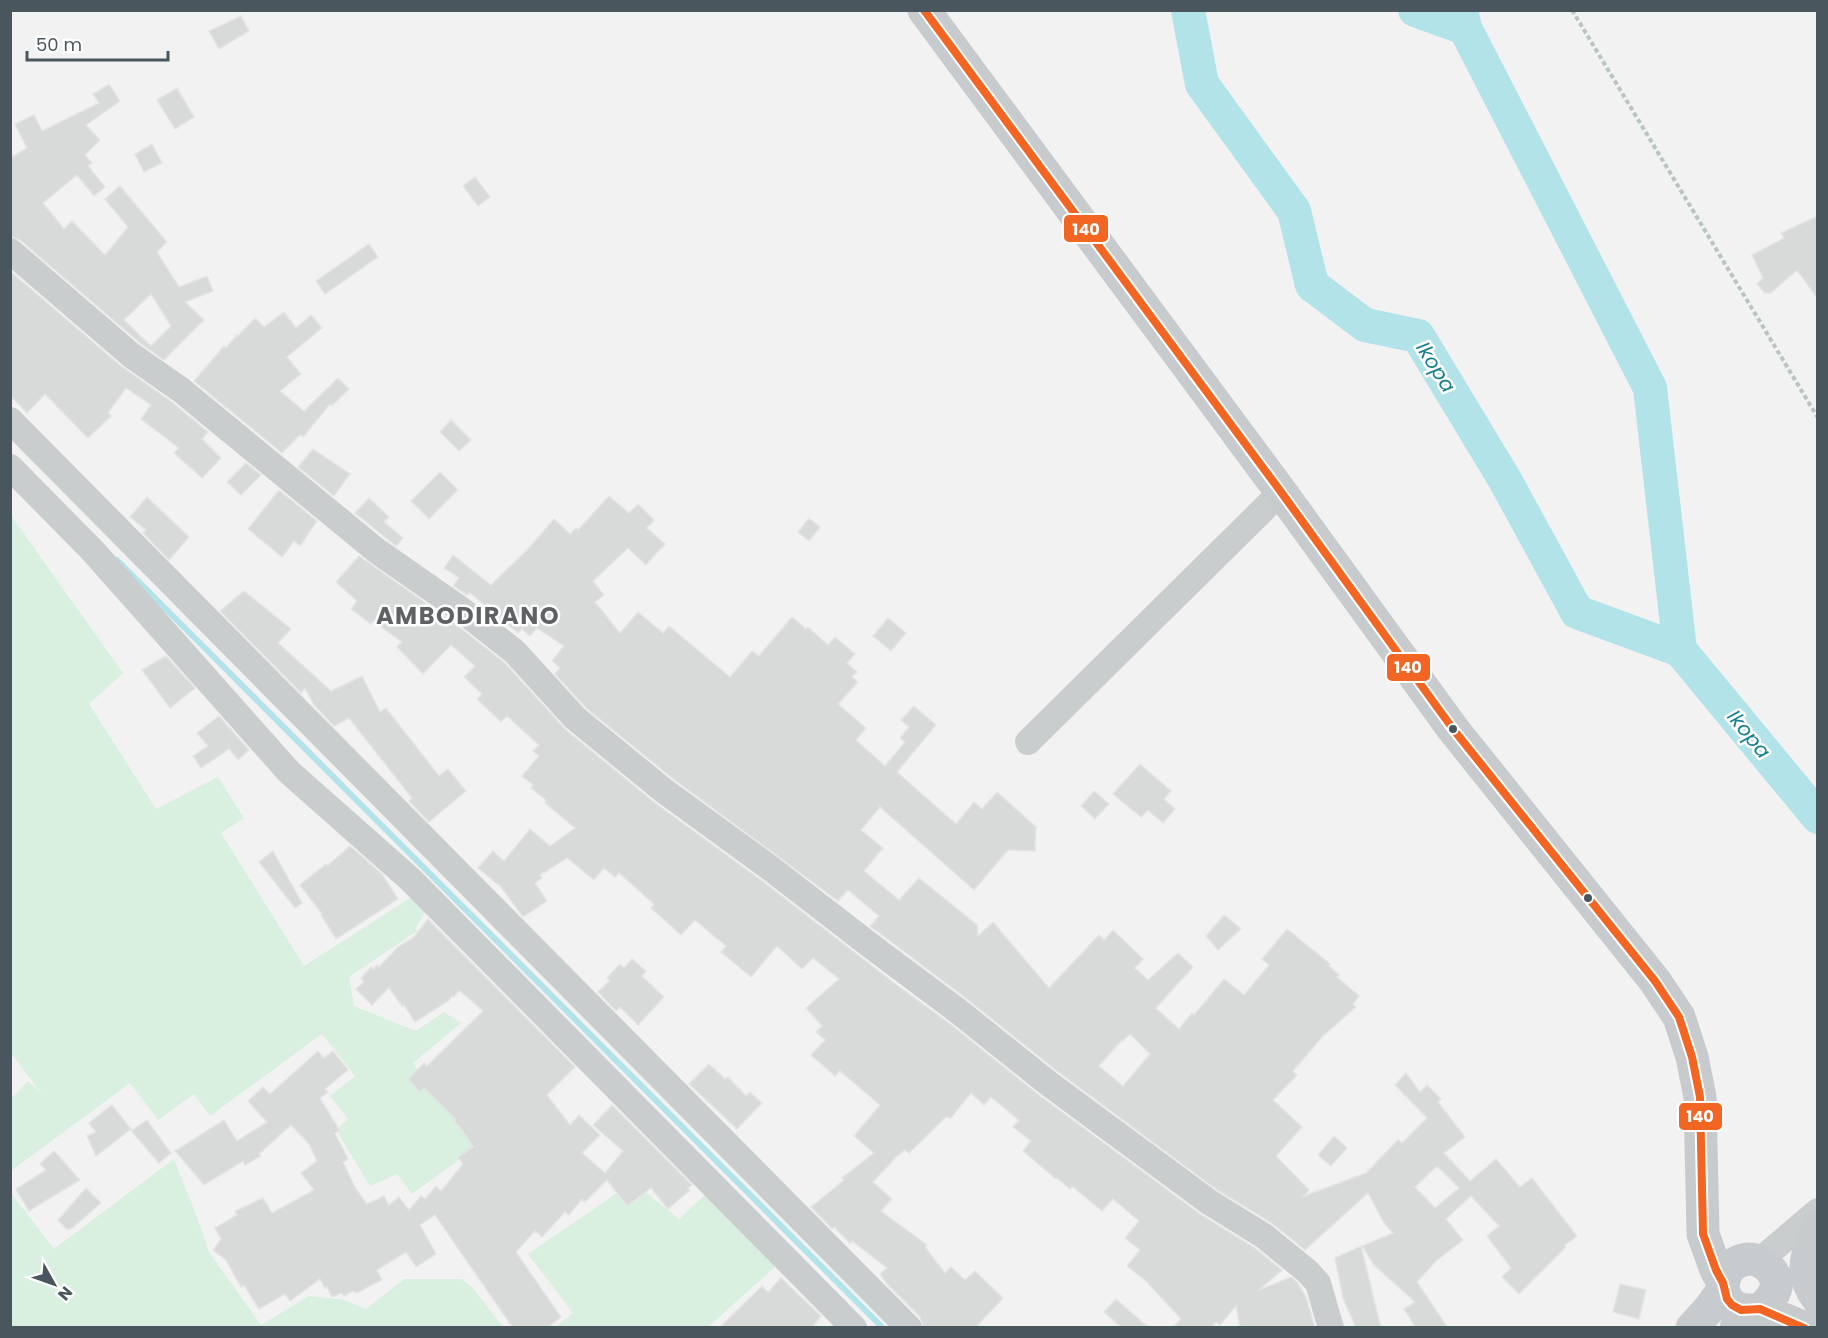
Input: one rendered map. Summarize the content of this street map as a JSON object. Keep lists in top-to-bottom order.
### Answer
{
  "districts": ["AMBODIRANO"],
  "water": ["Ikopa"],
  "lines": ["transit line 140"],
  "scale_bar": "50 m",
  "north": "bottom right"
}
